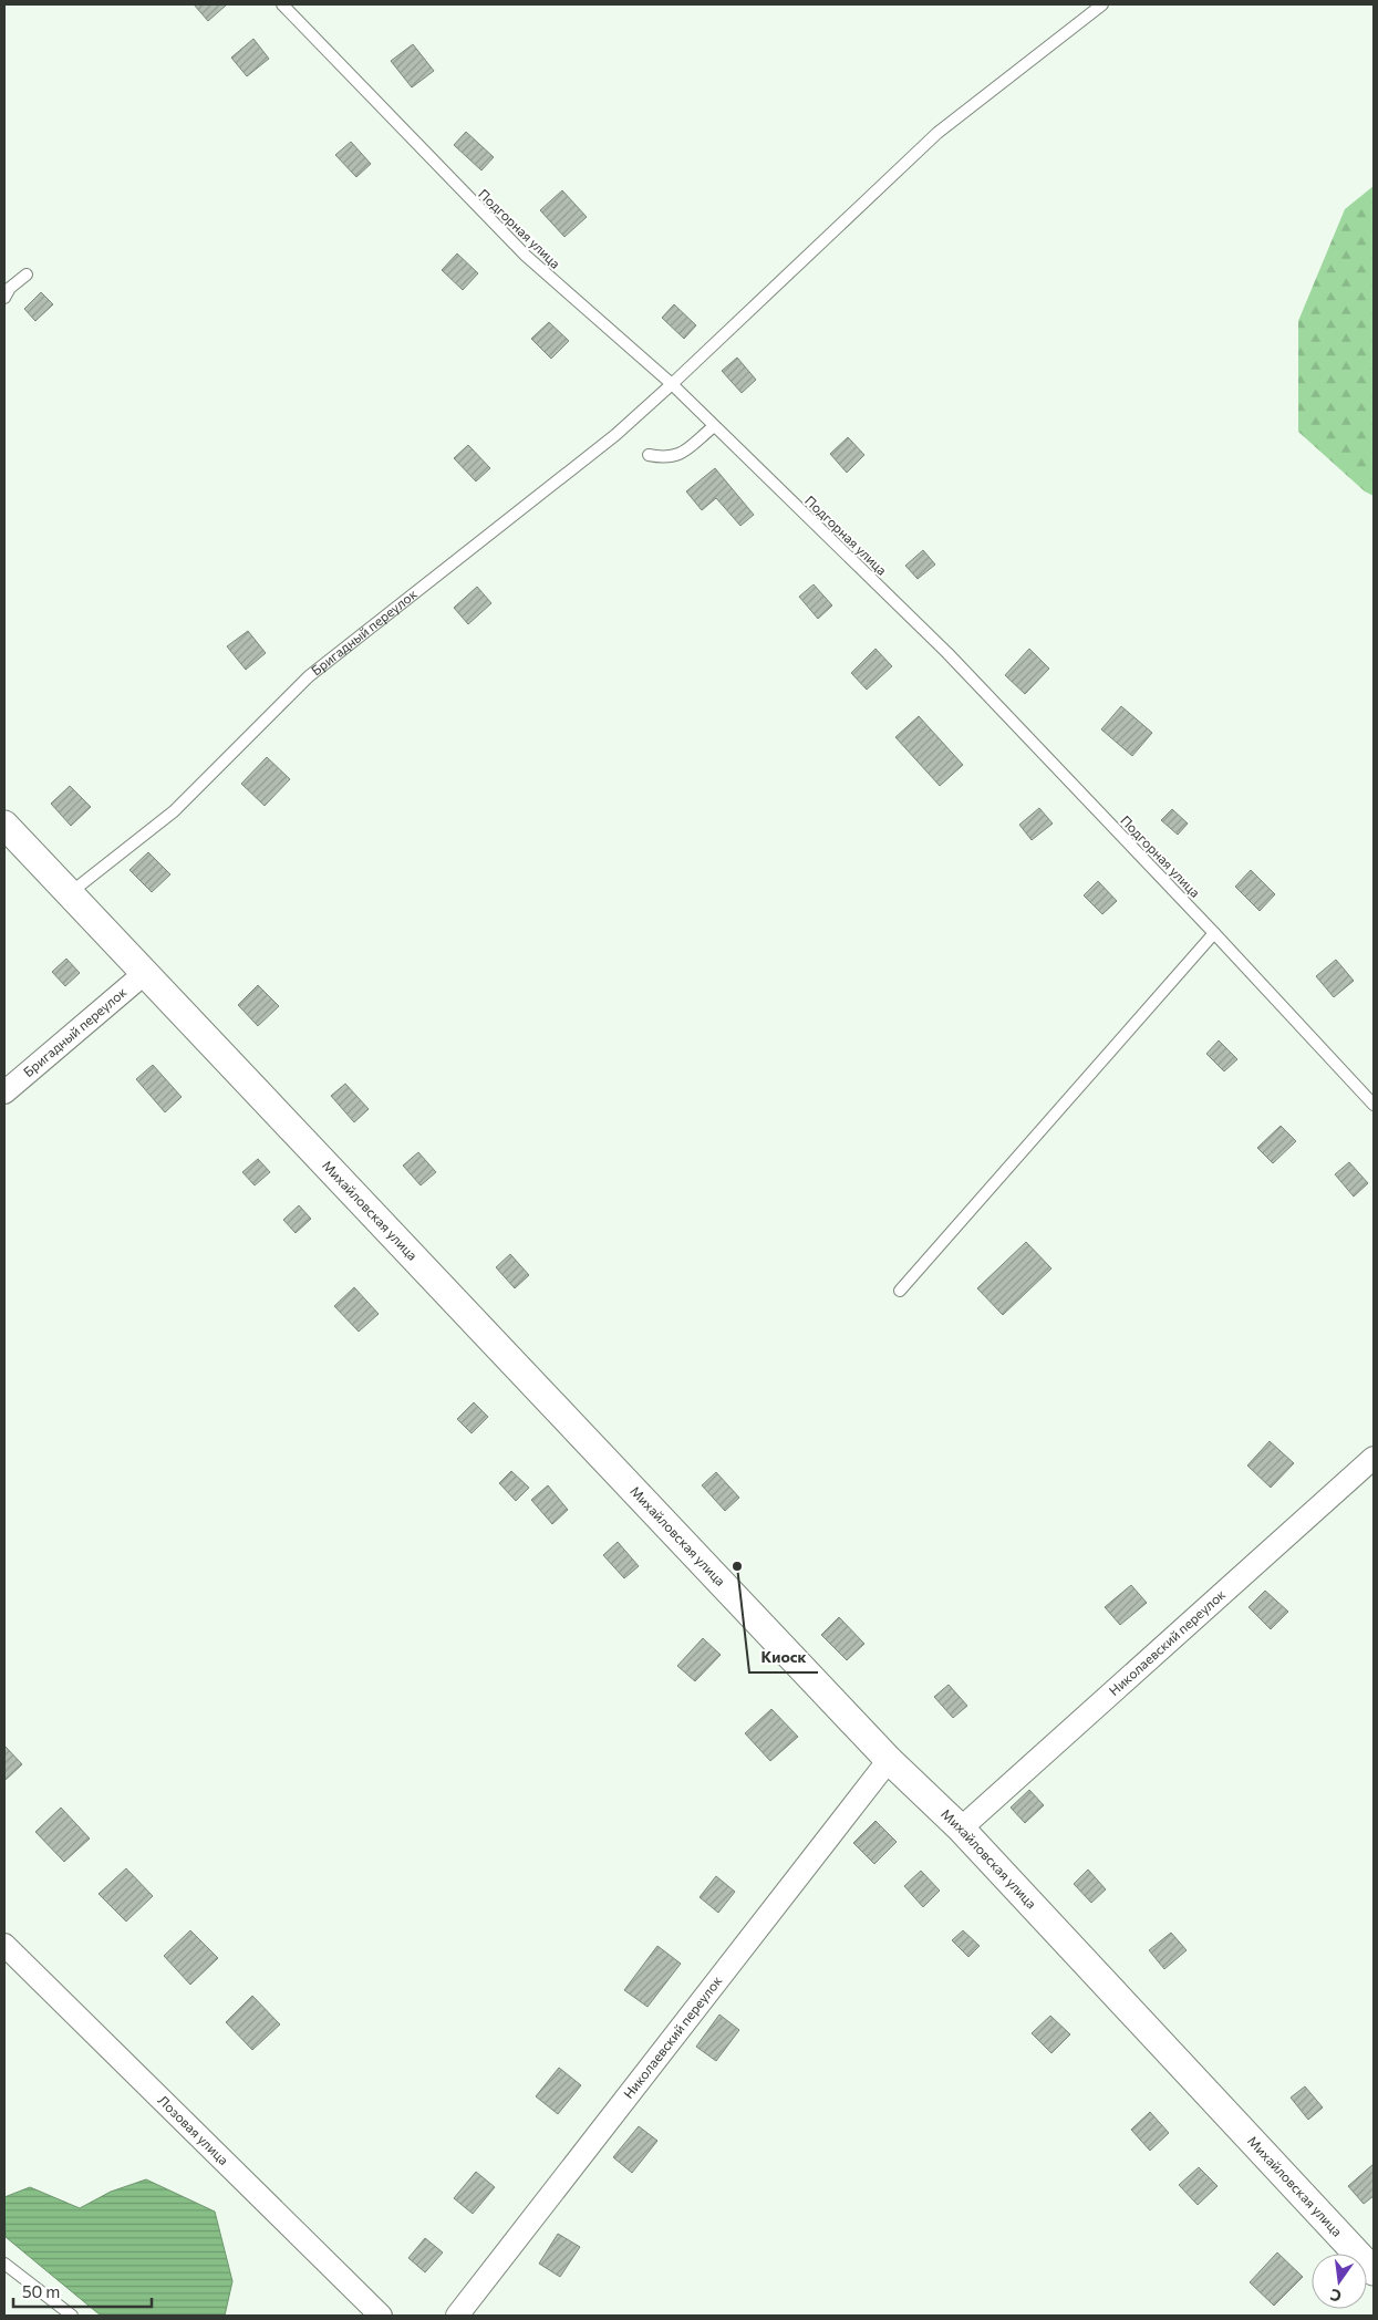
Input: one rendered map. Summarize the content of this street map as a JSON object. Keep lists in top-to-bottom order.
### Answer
{
  "streets": {
    "street": [
      "Бригадный переулок",
      "Михайловская улица",
      "Николаевский переулок",
      "Лозовая улица"
    ],
    "lane": ["Подгорная улица"]
  },
  "crossings": [
    ["Подгорная улица", "Бригадный переулок"],
    ["Бригадный переулок", "Михайловская улица"],
    ["Михайловская улица", "Николаевский переулок"]
  ],
  "places": ["Киоск"],
  "scale_bar": "50 m",
  "north": "bottom"
}
